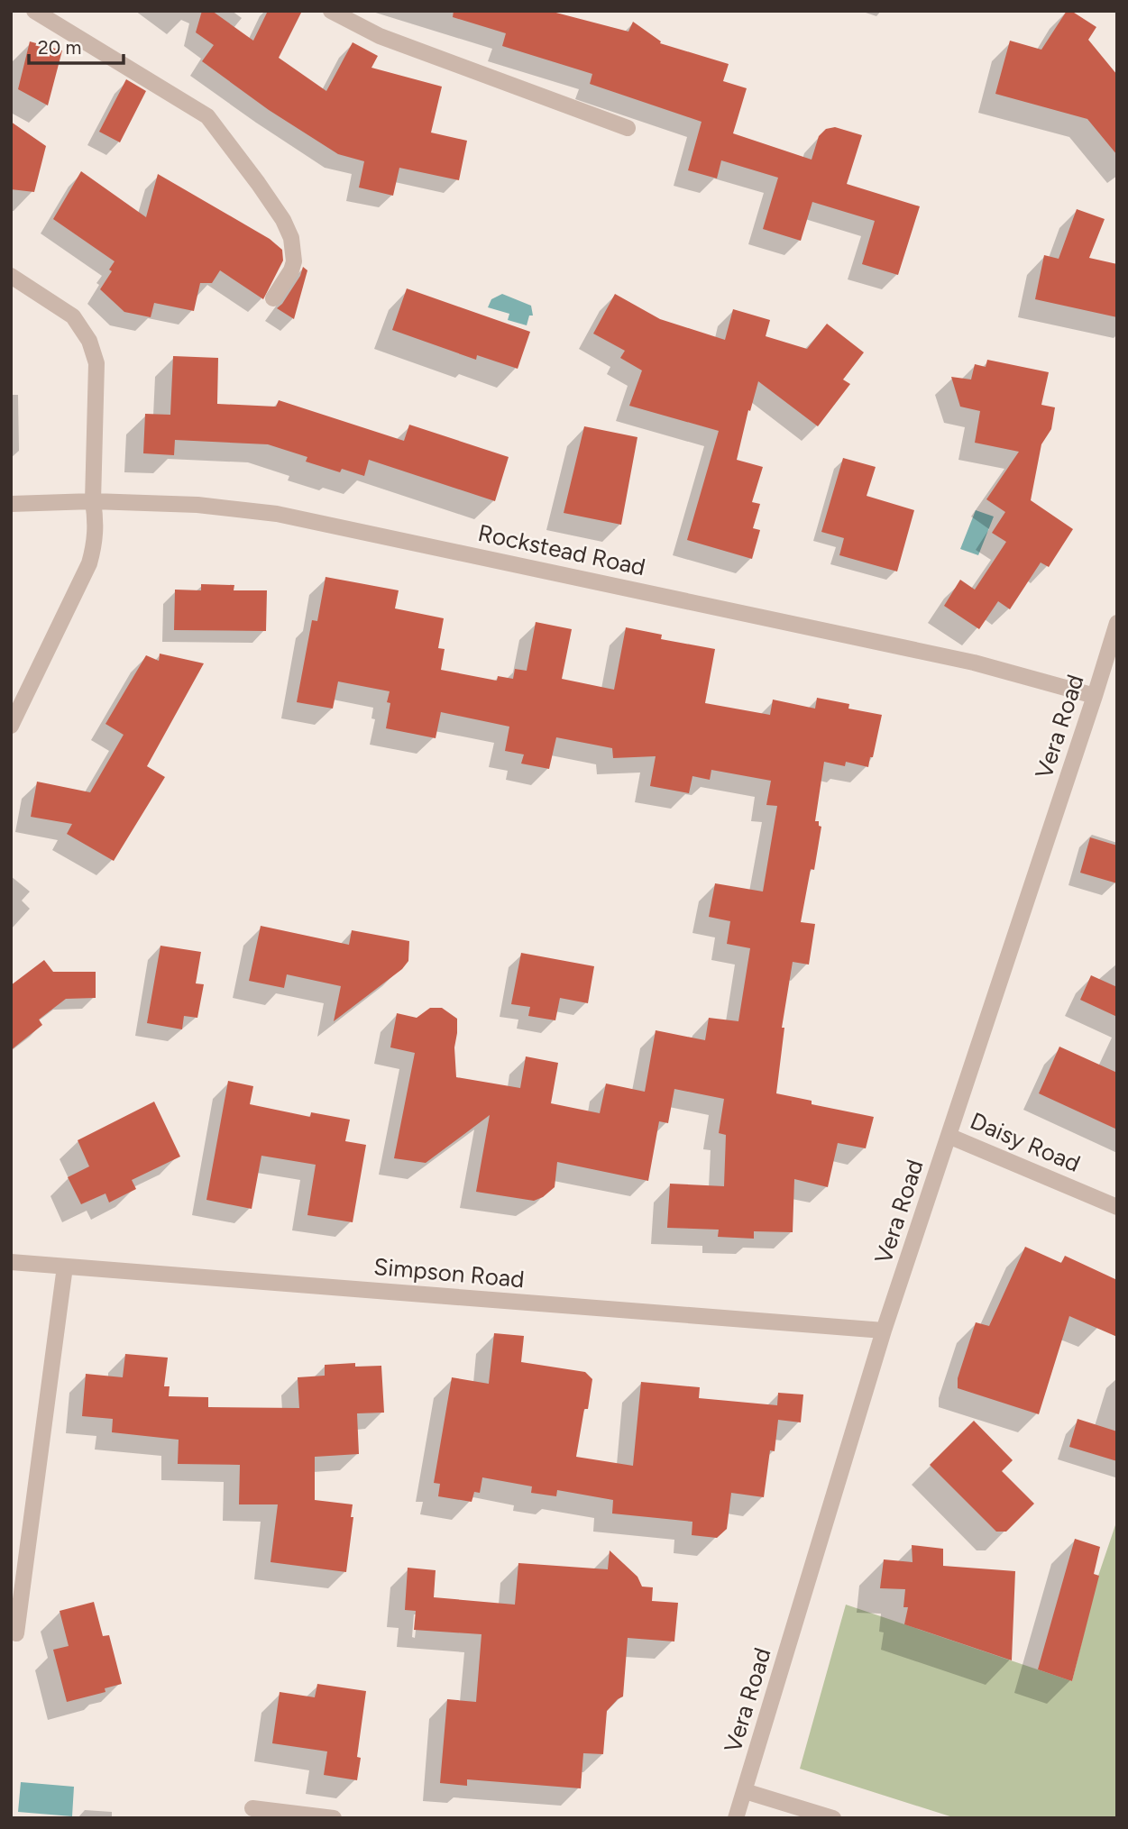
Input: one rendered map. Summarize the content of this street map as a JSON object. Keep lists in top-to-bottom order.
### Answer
{
  "streets": {
    "street": [
      "Rockstead Road",
      "Vera Road",
      "Daisy Road",
      "Simpson Road"
    ]
  },
  "crossings": [
    ["Rockstead Road", "Vera Road"],
    ["Vera Road", "Daisy Road"],
    ["Vera Road", "Simpson Road"]
  ],
  "scale_bar": "20 m"
}
